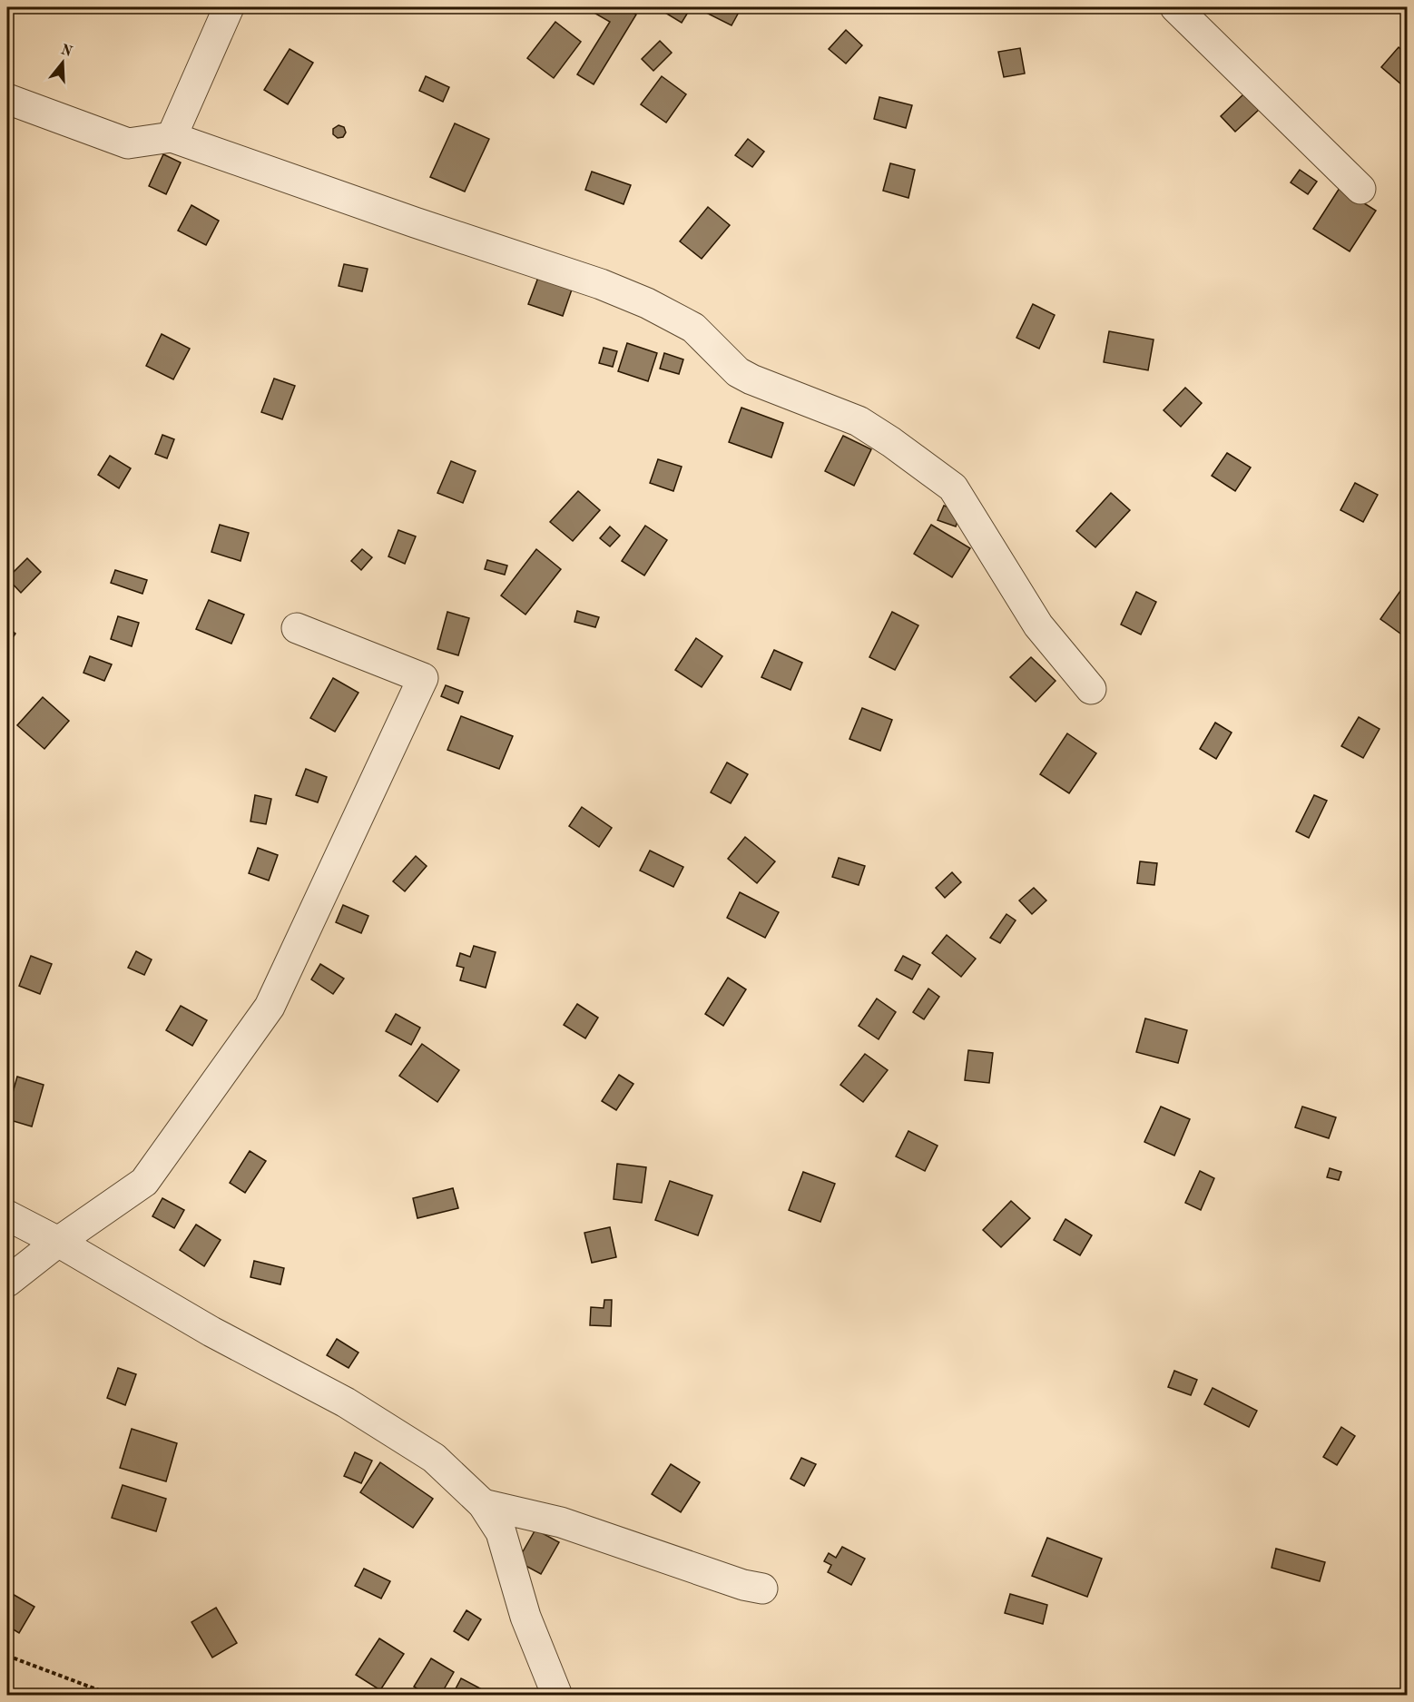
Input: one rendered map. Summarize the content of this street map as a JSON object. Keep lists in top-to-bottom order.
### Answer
{
  "north": "top"
}
